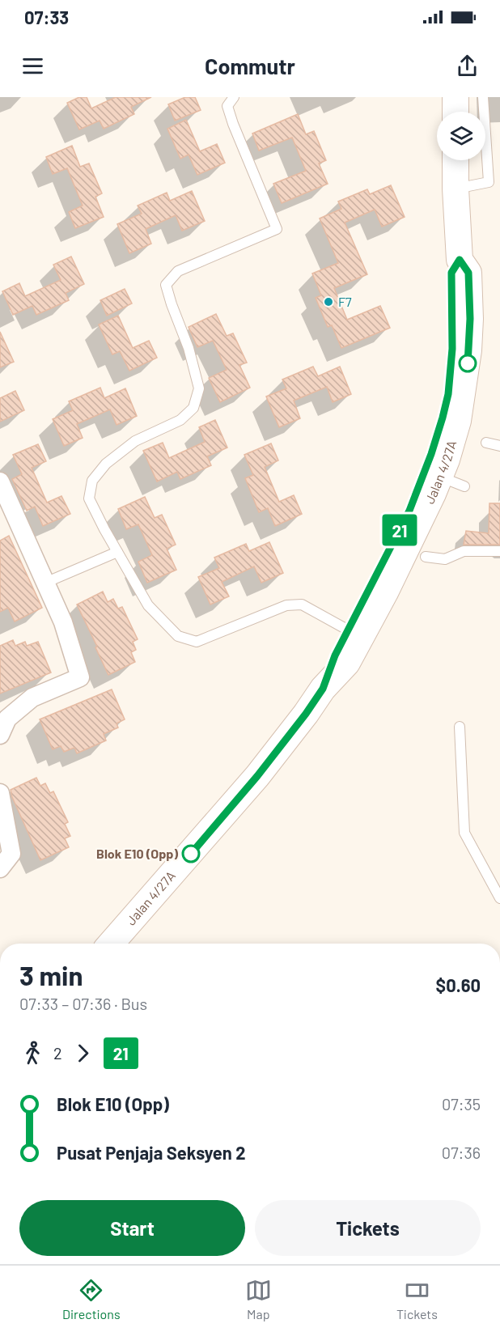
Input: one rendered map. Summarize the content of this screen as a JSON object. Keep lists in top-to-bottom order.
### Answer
{
  "streets": {
    "street": ["Jalan 4/27A"]
  },
  "places": ["F7", "Blok E10 (Opp)"],
  "lines": ["bus line 21"],
  "page": {
    "status": "07:33",
    "header": "Commutr",
    "on_map": "21",
    "heading": ["3 min", "07:33 – 07:36 · Bus", "$0.60"],
    "legs": ["2", "21"],
    "list": [
      {
        "name": "Blok E10 (Opp)",
        "value": "07:35"
      },
      {
        "name": "Pusat Penjaja Seksyen 2",
        "value": "07:36"
      }
    ],
    "buttons": ["Start", "Tickets"],
    "tabs": ["Directions", "Map", "Tickets"]
  }
}
